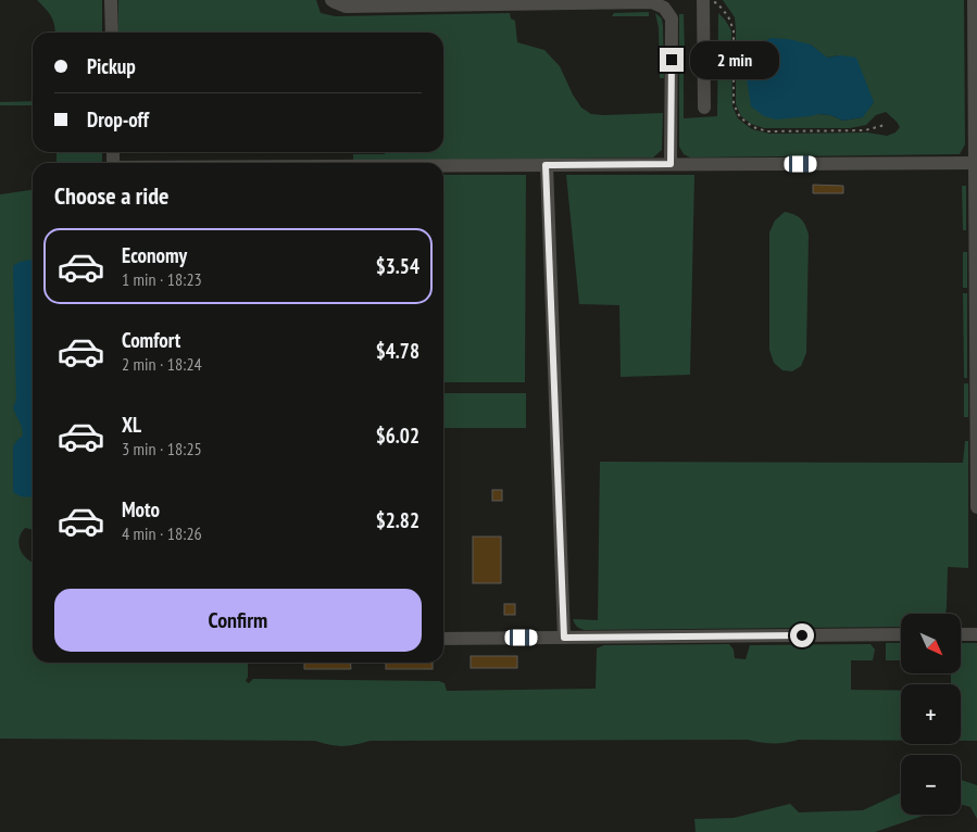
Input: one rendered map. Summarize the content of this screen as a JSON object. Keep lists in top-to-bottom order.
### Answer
{
  "north": "bottom right",
  "page": {
    "banner": ["Pickup", "Drop-off"],
    "bubble": "2 min",
    "heading": "Choose a ride",
    "list": [
      {
        "name": "Economy",
        "note": "1 min · 18:23",
        "value": "$3.54"
      },
      {
        "name": "Comfort",
        "note": "2 min · 18:24",
        "value": "$4.78"
      },
      {
        "name": "XL",
        "note": "3 min · 18:25",
        "value": "$6.02"
      },
      {
        "name": "Moto",
        "note": "4 min · 18:26",
        "value": "$2.82"
      }
    ],
    "buttons": "Confirm",
    "map_buttons": ["+", "−"]
  }
}
